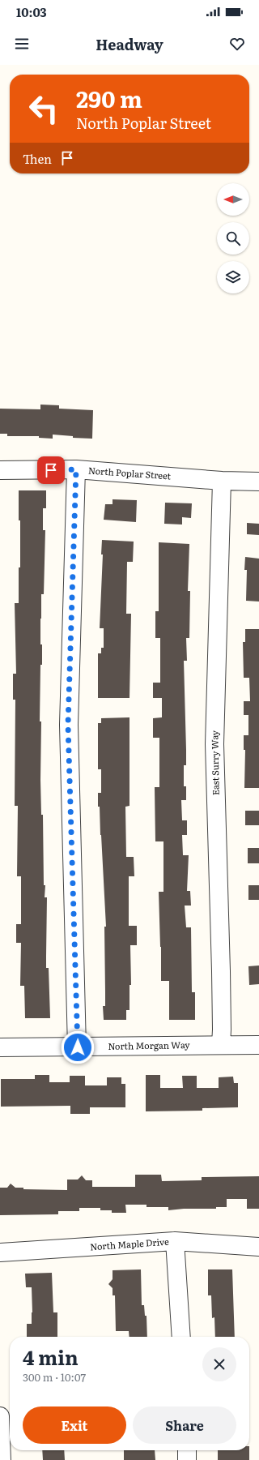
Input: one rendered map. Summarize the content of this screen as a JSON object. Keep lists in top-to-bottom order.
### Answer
{
  "streets": {
    "street": [
      "North Poplar Street",
      "East Surry Way",
      "North Morgan Way",
      "North Maple Drive"
    ]
  },
  "crossings": [
    ["North Poplar Street", "East Surry Way"],
    ["East Surry Way", "North Morgan Way"]
  ],
  "north": "left",
  "page": {
    "status": "10:03",
    "header": "Headway",
    "turn": ["290 m", "North Poplar Street"],
    "then": "Then",
    "heading": ["4 min", "300 m · 10:07"],
    "buttons": ["Exit", "Share"]
  }
}
